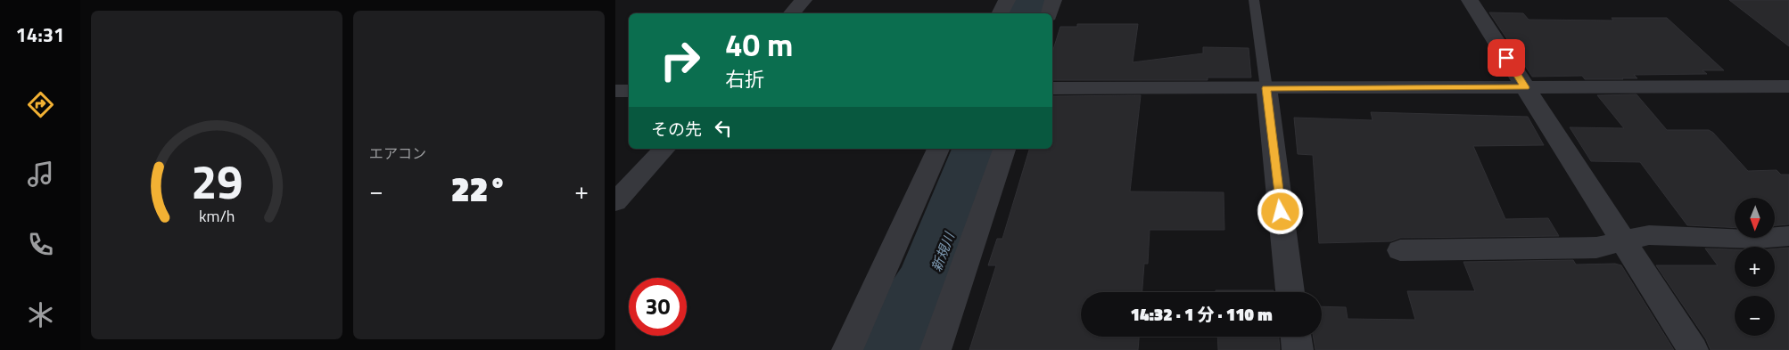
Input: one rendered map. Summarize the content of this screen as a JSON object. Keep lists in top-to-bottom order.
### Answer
{
  "water": ["新規川"],
  "north": "bottom",
  "page": {
    "tabs": "14:31",
    "tile": "エアコン",
    "turn": ["40 m", "右折"],
    "then": "その先",
    "heat": ["−", "22°", "+"],
    "map_buttons": ["+", "−"],
    "limit": "30",
    "trip": "14:32 · 1 分 · 110 m",
    "gauge": ["29", "km/h"]
  }
}
